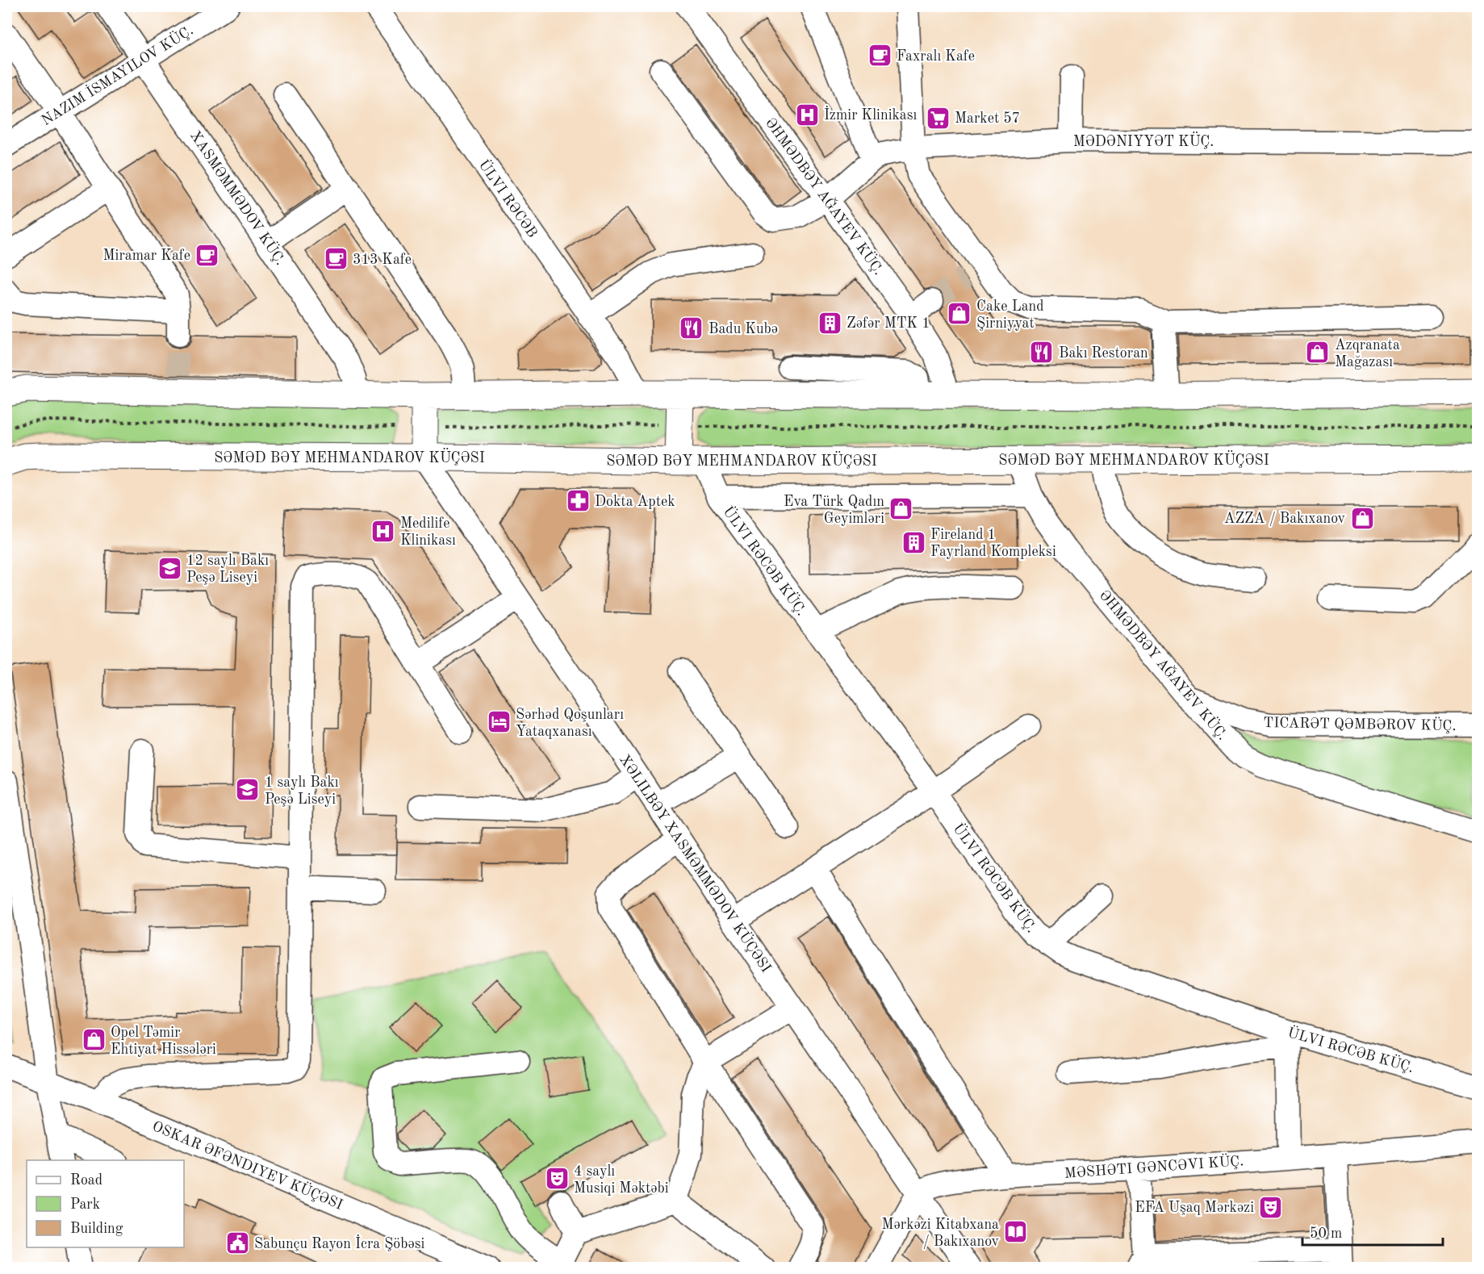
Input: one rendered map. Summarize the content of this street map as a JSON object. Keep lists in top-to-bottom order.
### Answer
{
  "streets": {
    "main road": ["SƏMƏD BƏY MEHMANDAROV KÜÇƏSI"],
    "street": [
      "MƏDƏNIYYƏT KÜÇ.",
      "ƏHMƏDBƏY AĞAYEV KÜÇ.",
      "XASMƏMMƏDOV KÜÇ.",
      "ÜLVI RƏCƏB",
      "ÜLVI RƏCƏB KÜÇ.",
      "TICARƏT QƏMBƏROV KÜÇ.",
      "XƏLILBƏY XASMƏMMƏDOV KÜÇƏSI",
      "OSKAR ƏFƏNDIYEV KÜÇƏSI",
      "MƏSHƏTI GƏNCƏVI KÜÇ."
    ]
  },
  "crossings": [
    ["MƏDƏNIYYƏT KÜÇ.", "ƏHMƏDBƏY AĞAYEV KÜÇ."],
    ["ƏHMƏDBƏY AĞAYEV KÜÇ.", "SƏMƏD BƏY MEHMANDAROV KÜÇƏSI"],
    ["ƏHMƏDBƏY AĞAYEV KÜÇ.", "TICARƏT QƏMBƏROV KÜÇ."],
    ["SƏMƏD BƏY MEHMANDAROV KÜÇƏSI", "ÜLVI RƏCƏB KÜÇ."],
    ["SƏMƏD BƏY MEHMANDAROV KÜÇƏSI", "XƏLILBƏY XASMƏMMƏDOV KÜÇƏSI"],
    ["XƏLILBƏY XASMƏMMƏDOV KÜÇƏSI", "MƏSHƏTI GƏNCƏVI KÜÇ."]
  ],
  "places": {
    "cafe": ["Faxralı Kafe", "Miramar Kafe", "313 Kafe"],
    "hospital": ["İzmir Klinikası", "Medilife Klinikası"],
    "supermarket": ["Market 57"],
    "shop": [
      "Cake Land Şirniyyat",
      "Azqranata Mağazası",
      "Eva Türk Qadın Geyimləri",
      "AZZA / Bakıxanov",
      "Opel Təmir Ehtiyat Hissələri"
    ],
    "building": ["Zəfər MTK 1", "Fireland 1 Fayrland Kompleksi"],
    "restaurant": ["Badu Kubə", "Bakı Restoran"],
    "pharmacy": ["Dokta Aptek"],
    "school or university": ["12 saylı Bakı Peşə Liseyi", "1 saylı Bakı Peşə Liseyi"],
    "hotel": ["Sərhəd Qoşunları Yataqxanası"],
    "theatre": ["4 saylı Musiqi Məktəbi", "EFA Uşaq Mərkəzi"],
    "library": ["Mərkəzi Kitabxana / Bakıxanov"],
    "public building": ["Sabunçu Rayon İcra Şöbəsi"]
  },
  "legend": ["Road", "Park", "Building"],
  "scale_bar": "50 m"
}
